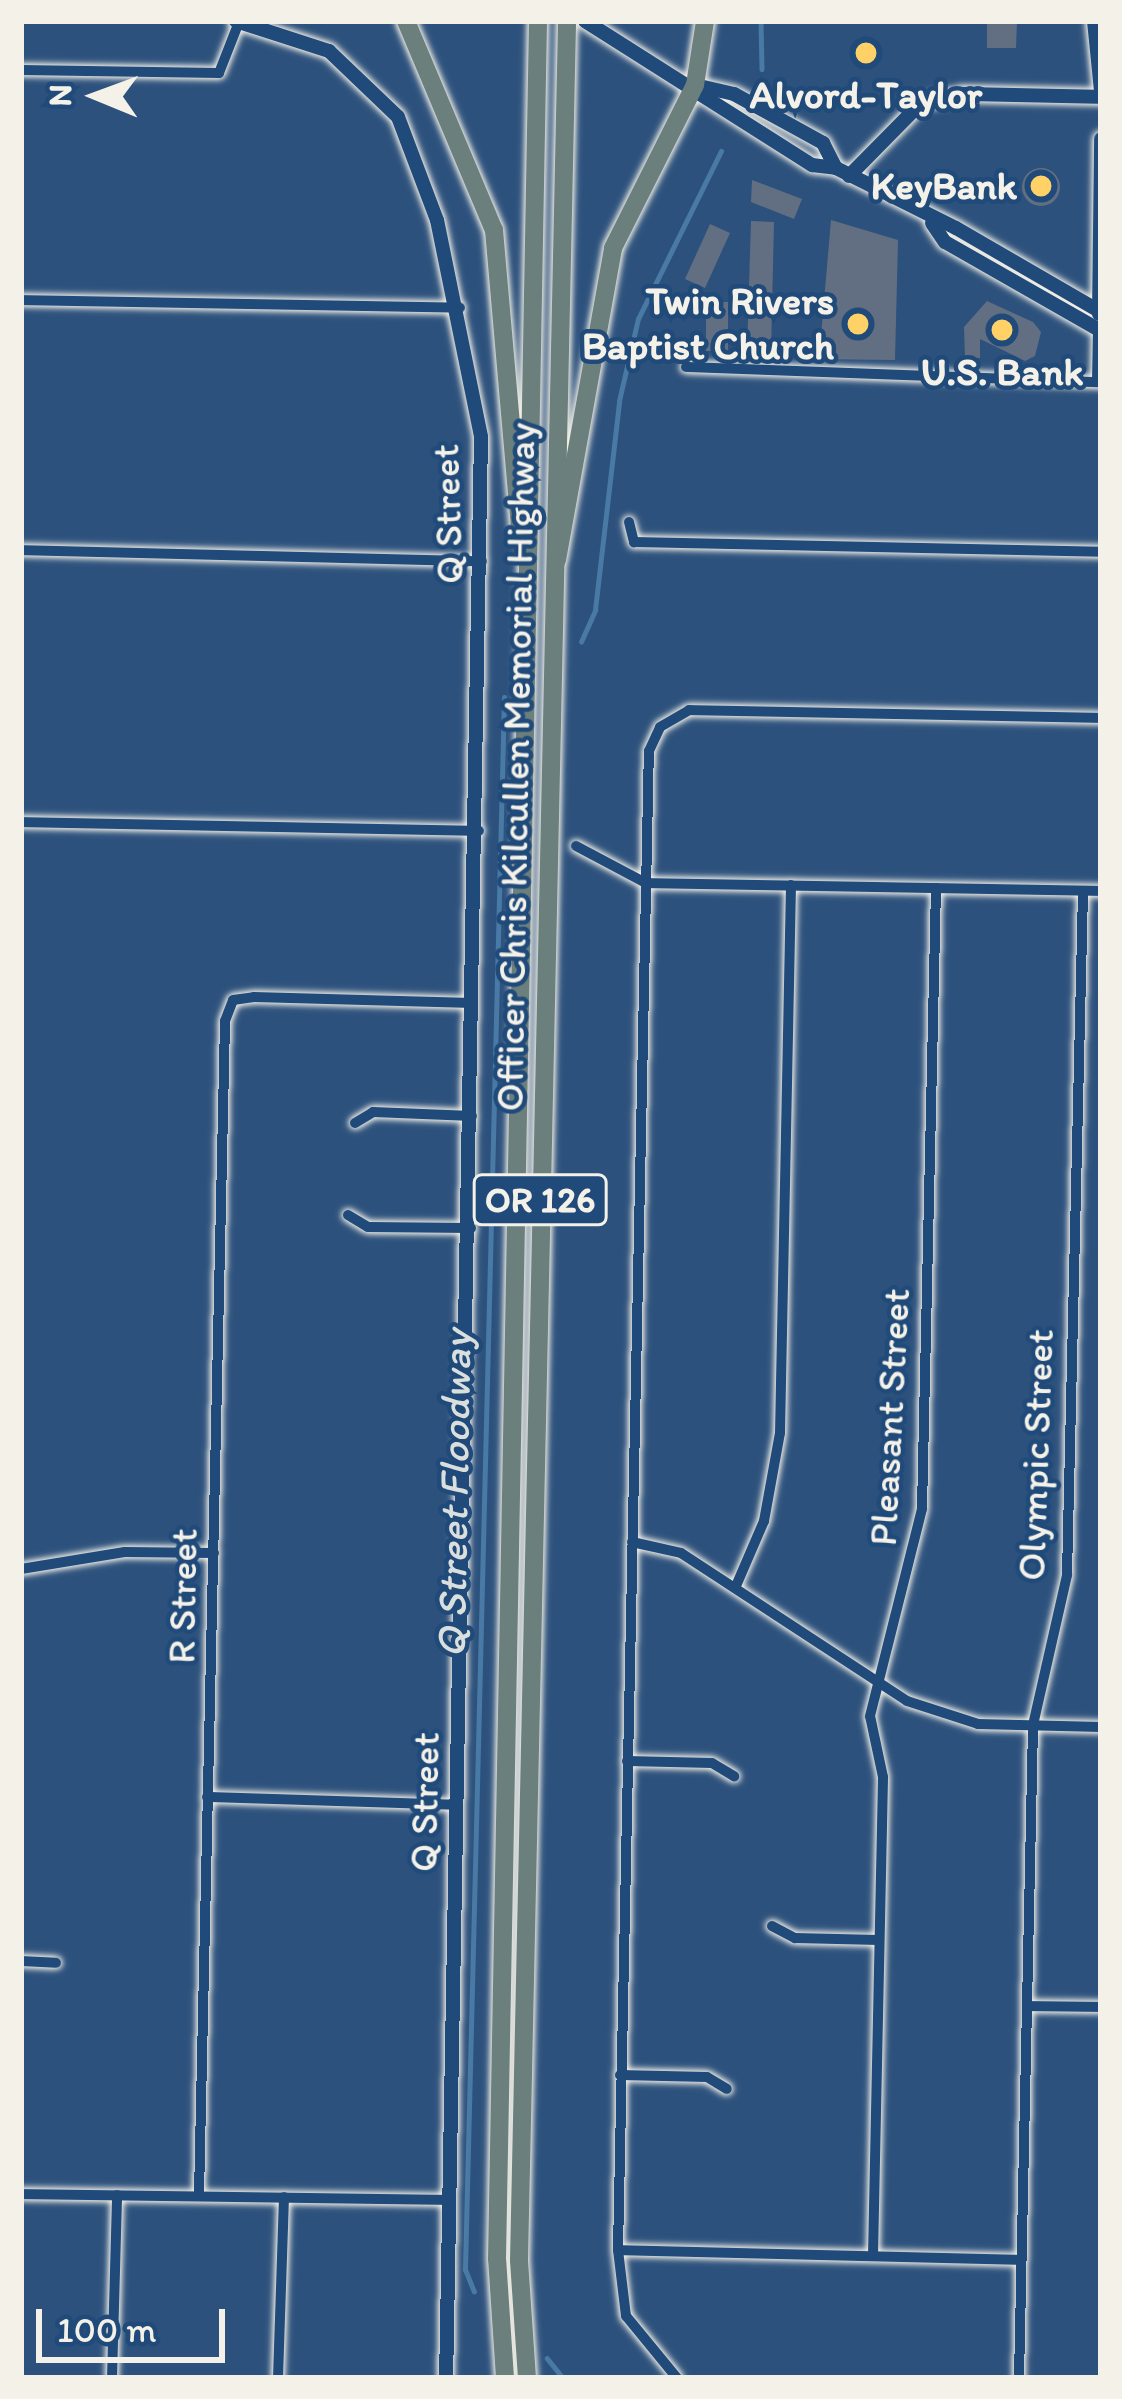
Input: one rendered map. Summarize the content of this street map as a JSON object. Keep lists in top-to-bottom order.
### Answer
{
  "streets": {
    "highway": ["Officer Chris Kilcullen Memorial Highway", "OR 126"],
    "street": [
      "Q Street",
      "Pleasant Street",
      "Olympic Street",
      "R Street"
    ]
  },
  "crossings": [
    ["Q Street", "R Street"]
  ],
  "water": ["Q Street Floodway"],
  "places": [
    "Alvord-Taylor",
    "KeyBank",
    "Twin Rivers Baptist Church",
    "U.S. Bank"
  ],
  "scale_bar": "100 m",
  "north": "left"
}
